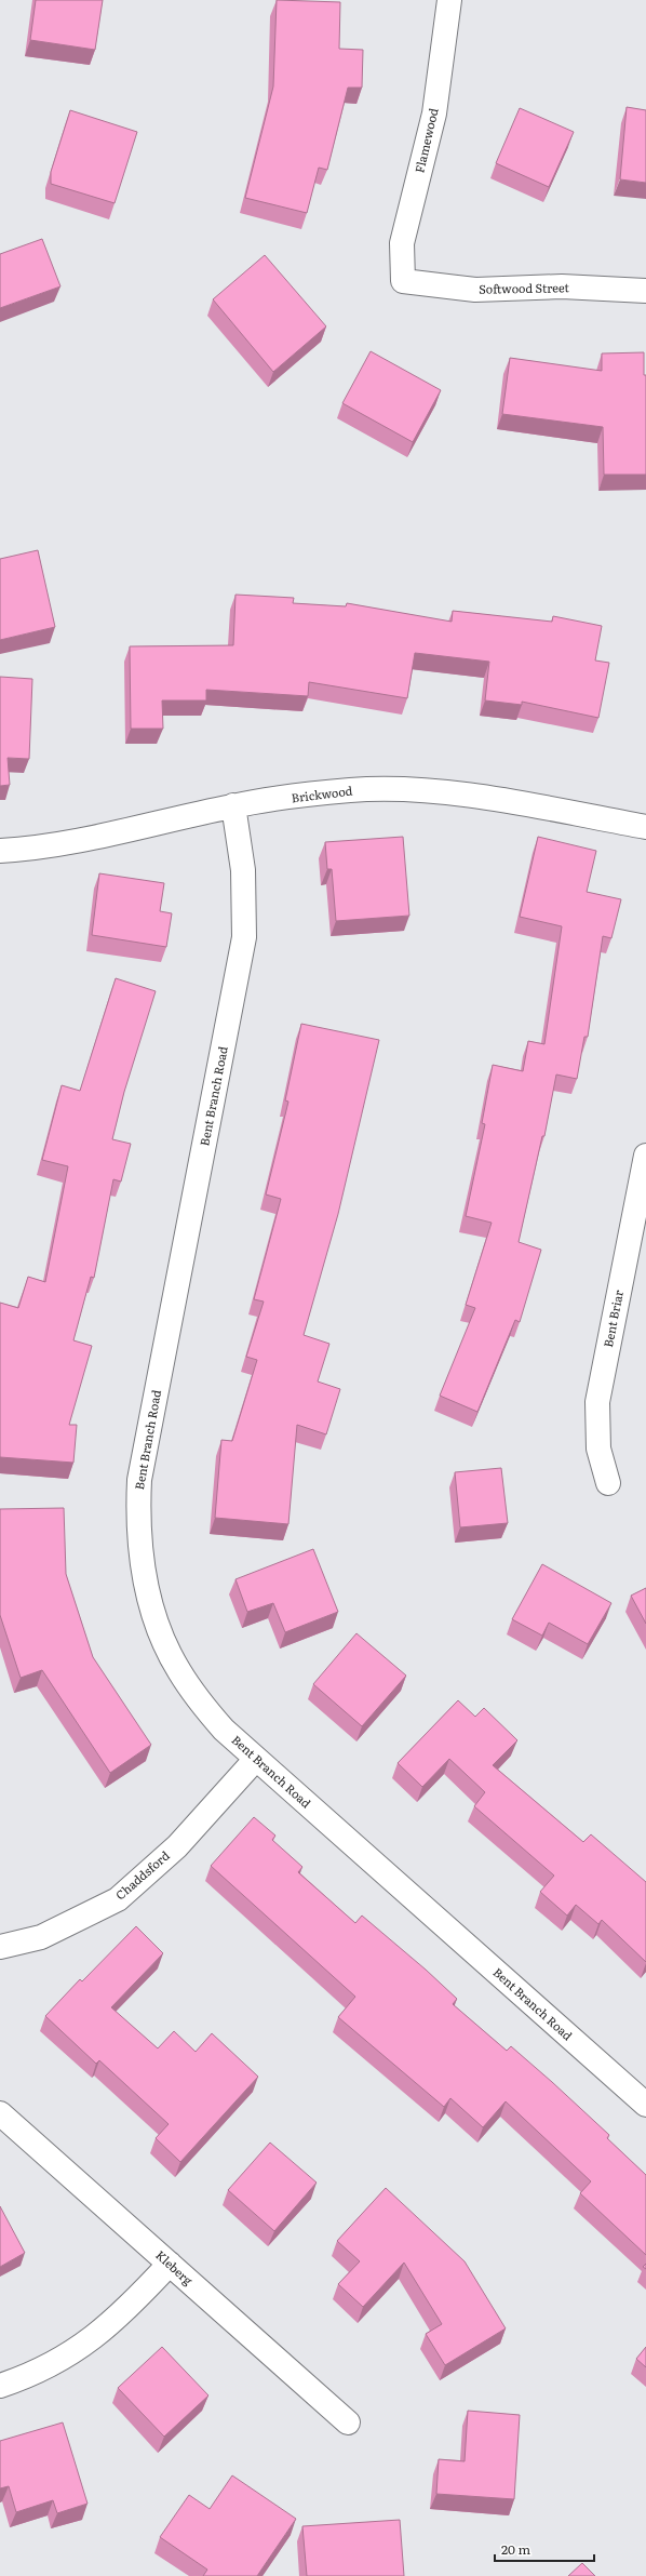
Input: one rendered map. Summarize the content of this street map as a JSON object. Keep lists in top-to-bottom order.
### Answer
{
  "streets": {
    "street": [
      "Flamewood",
      "Softwood Street",
      "Brickwood",
      "Bent Branch Road",
      "Bent Briar",
      "Chaddsford",
      "Kleberg"
    ]
  },
  "crossings": [
    ["Flamewood", "Softwood Street"],
    ["Brickwood", "Bent Branch Road"],
    ["Bent Branch Road", "Chaddsford"]
  ],
  "scale_bar": "20 m"
}
